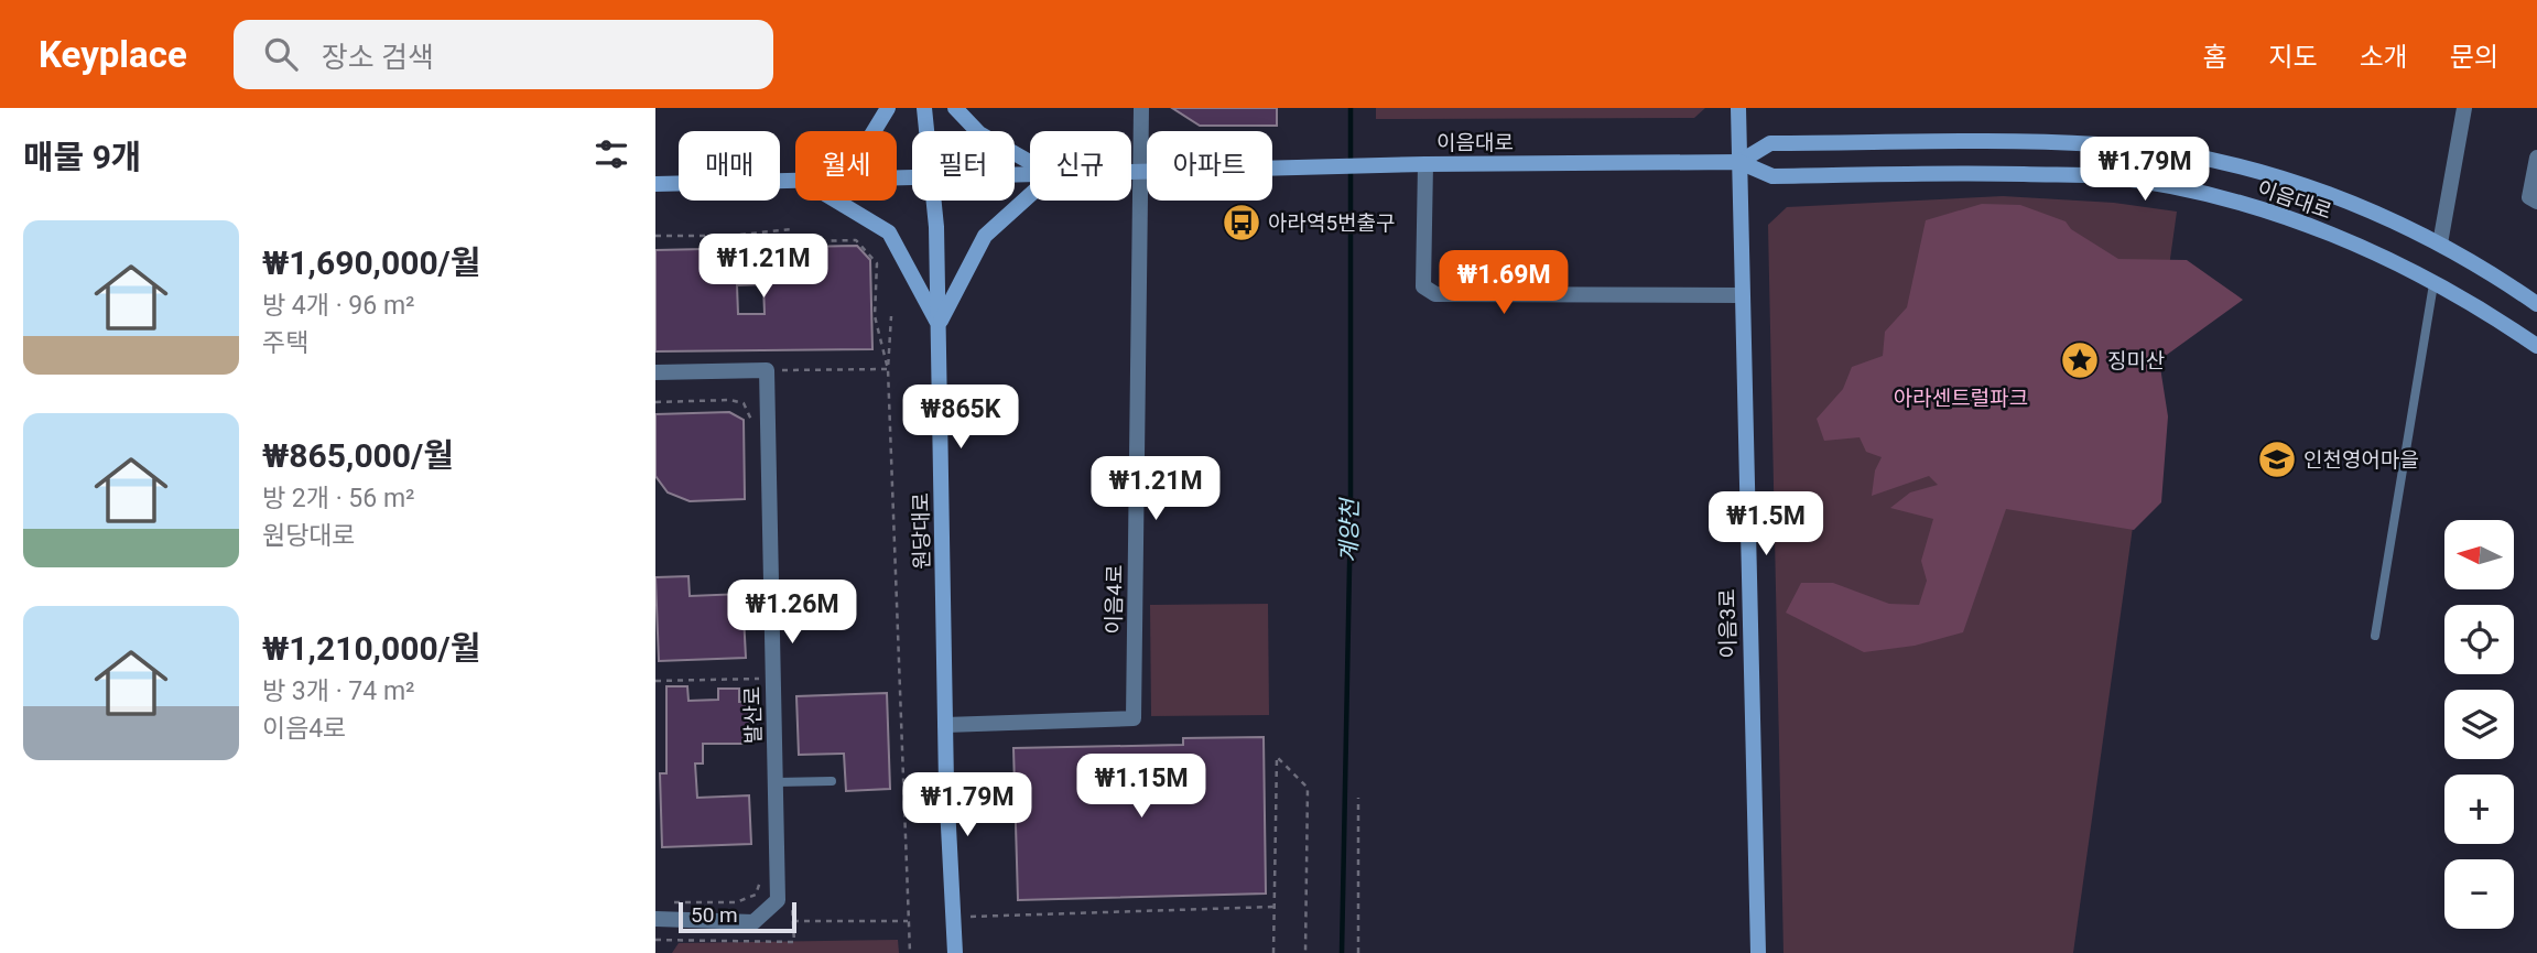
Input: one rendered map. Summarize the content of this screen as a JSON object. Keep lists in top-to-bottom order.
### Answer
{
  "streets": {
    "main road": ["이음대로", "원당대로", "이음3로"],
    "street": ["이음4로", "발산로"]
  },
  "crossings": [
    ["이음대로", "이음4로"],
    ["이음대로", "이음3로"],
    ["원당대로", "이음4로"]
  ],
  "water": ["계양천"],
  "parks": ["아라센트럴파크"],
  "places": {
    "bus stop": ["아라역5번출구"],
    "place": ["징미산"],
    "school or university": ["인천영어마을"]
  },
  "scale_bar": "50 m",
  "north": "left",
  "page": {
    "header": "Keyplace",
    "search": "장소 검색",
    "nav": [
      "홈",
      "지도",
      "소개",
      "문의"
    ],
    "heading": "매물 9개",
    "chip": [
      "매매",
      "월세",
      "필터",
      "신규",
      "아파트"
    ],
    "price": [
      "₩1.79M",
      "₩1.21M",
      "₩1.69M",
      "₩865K",
      "₩1.21M",
      "₩1.5M",
      "₩1.26M",
      "₩1.15M",
      "₩1.79M"
    ],
    "list": [
      {
        "name": "₩1,690,000/월",
        "note": "방 4개 · 96 m² · 주택"
      },
      {
        "name": "₩865,000/월",
        "note": "방 2개 · 56 m² · 원당대로"
      },
      {
        "name": "₩1,210,000/월",
        "note": "방 3개 · 74 m² · 이음4로"
      }
    ],
    "map_buttons": ["+", "−"],
    "scale": "50 m"
  }
}
